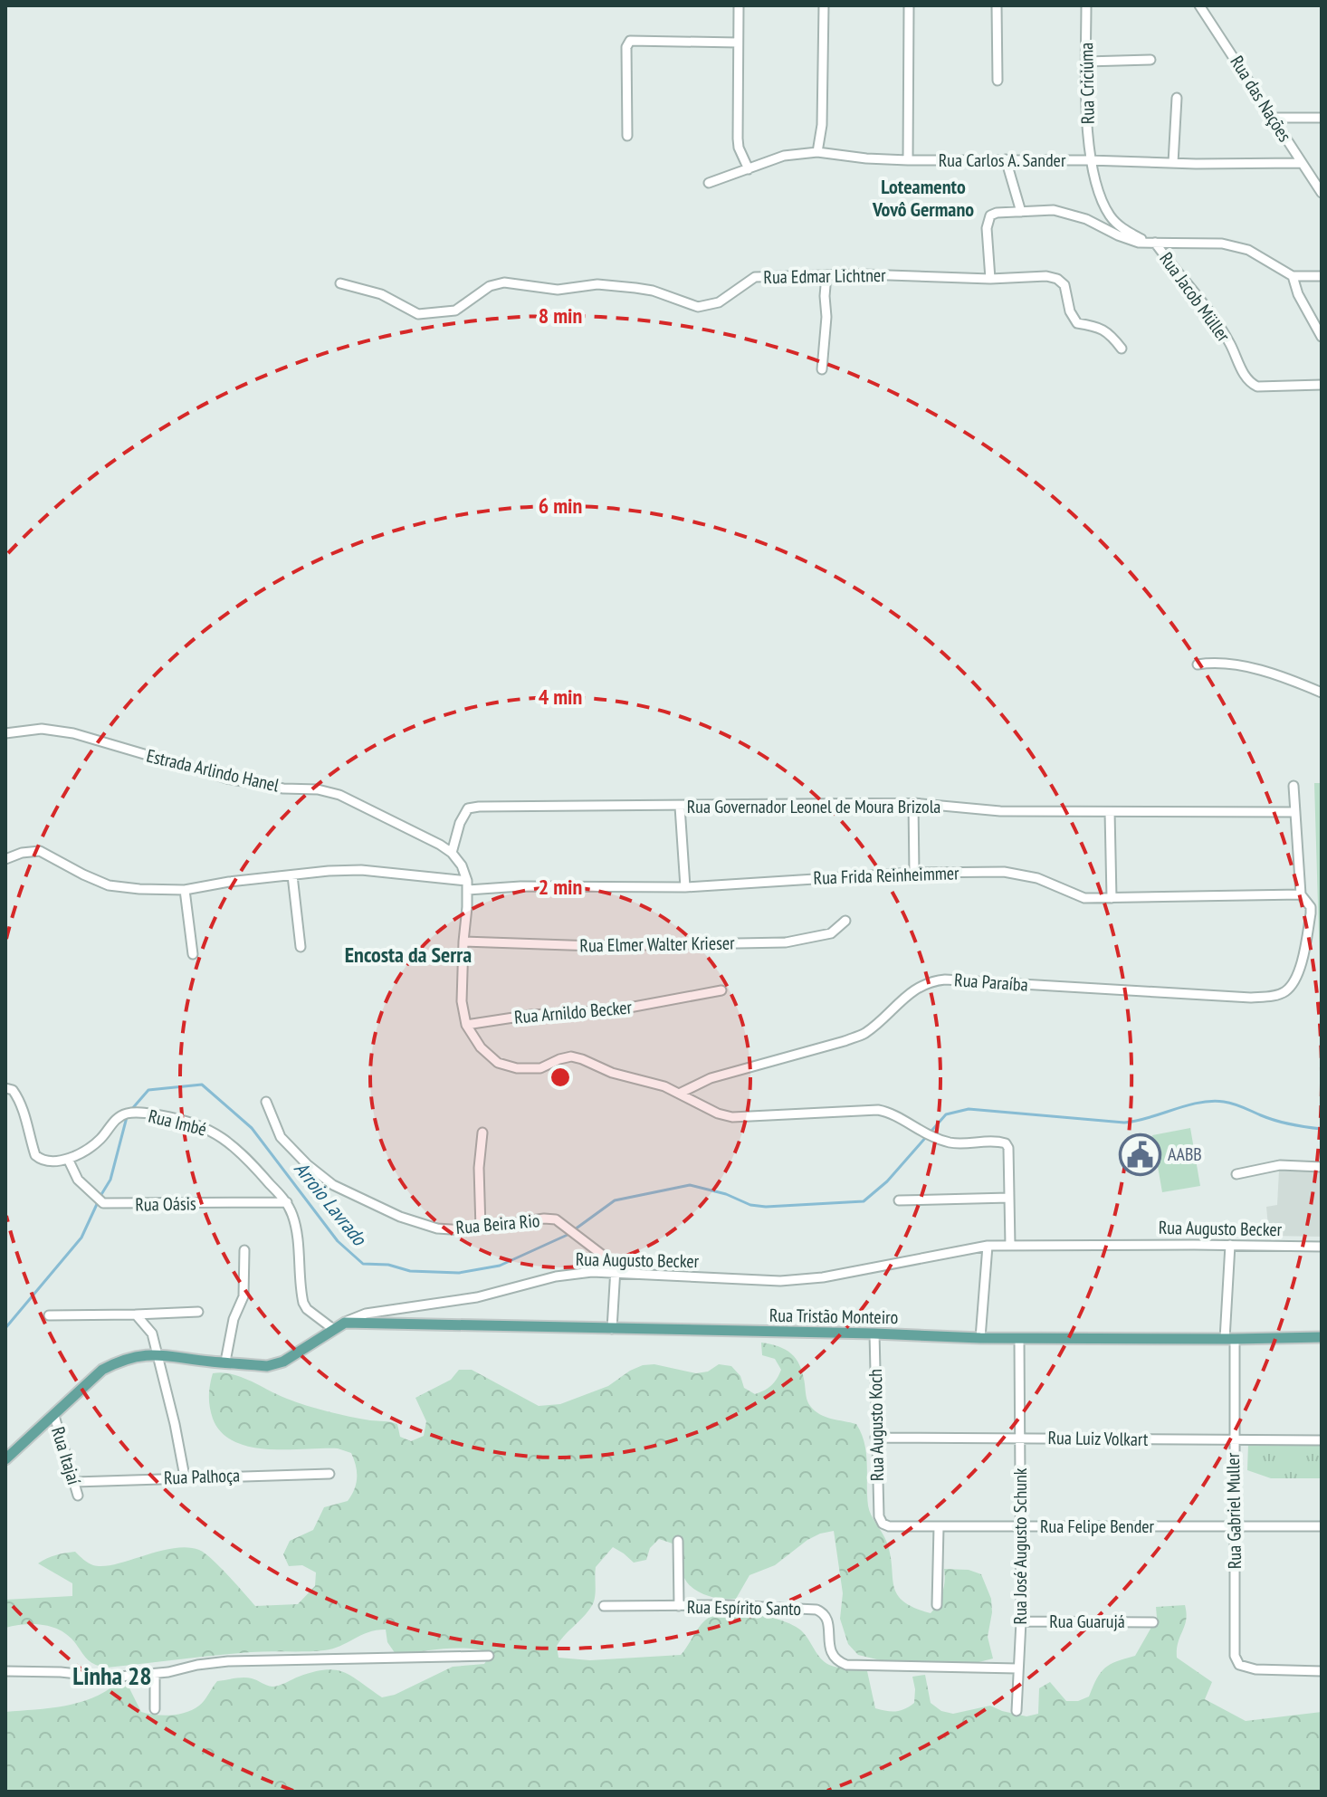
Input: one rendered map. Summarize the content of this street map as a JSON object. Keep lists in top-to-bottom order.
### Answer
{
  "streets": {
    "main road": ["Rua Augusto Becker", "Rua Tristão Monteiro"],
    "street": [
      "Rua Criciúma",
      "Rua das Nações",
      "Rua Carlos A. Sander",
      "Rua Edmar Lichtner",
      "Rua Jacob Müller",
      "Estrada Arlindo Hanel",
      "Rua Governador Leonel de Moura Brizola",
      "Rua Frida Reinheimmer",
      "Rua Elmer Walter Krieser",
      "Rua Paraíba",
      "Rua Arnildo Becker",
      "Rua Imbé",
      "Rua Oásis",
      "Rua Beira Rio",
      "Rua Augusto Koch",
      "Rua Luiz Volkart",
      "Rua Itajaí",
      "Rua Palhoça",
      "Rua Gabriel Muller",
      "Rua Felipe Bender",
      "Rua José Augusto Schunk",
      "Rua Espírito Santo",
      "Rua Guarujá"
    ]
  },
  "crossings": [
    ["Rua Criciúma", "Rua Carlos A. Sander"],
    ["Rua Criciúma", "Rua Jacob Müller"],
    ["Rua das Nações", "Rua Carlos A. Sander"],
    ["Estrada Arlindo Hanel", "Rua Governador Leonel de Moura Brizola"],
    ["Rua Frida Reinheimmer", "Rua Paraíba"],
    ["Rua Imbé", "Rua Oásis"],
    ["Rua Imbé", "Rua Augusto Becker"],
    ["Rua Beira Rio", "Rua Augusto Becker"],
    ["Rua Augusto Becker", "Rua Tristão Monteiro"],
    ["Rua Augusto Becker", "Rua Itajaí"],
    ["Rua Augusto Becker", "Rua Gabriel Muller"],
    ["Rua Tristão Monteiro", "Rua Augusto Koch"],
    ["Rua Tristão Monteiro", "Rua Gabriel Muller"],
    ["Rua Tristão Monteiro", "Rua José Augusto Schunk"],
    ["Rua Augusto Koch", "Rua Luiz Volkart"],
    ["Rua Augusto Koch", "Rua Felipe Bender"],
    ["Rua Luiz Volkart", "Rua Gabriel Muller"],
    ["Rua Luiz Volkart", "Rua José Augusto Schunk"],
    ["Rua Itajaí", "Rua Palhoça"],
    ["Rua Gabriel Muller", "Rua Felipe Bender"],
    ["Rua Felipe Bender", "Rua José Augusto Schunk"],
    ["Rua José Augusto Schunk", "Rua Espírito Santo"],
    ["Rua José Augusto Schunk", "Rua Guarujá"]
  ],
  "districts": ["Loteamento Vovô Germano", "Encosta da Serra", "Linha 28"],
  "water": ["Arroio Lavrado"],
  "places": {
    "public building": ["AABB"]
  },
  "rings": [
    "8 min",
    "6 min",
    "4 min",
    "2 min"
  ]
}
